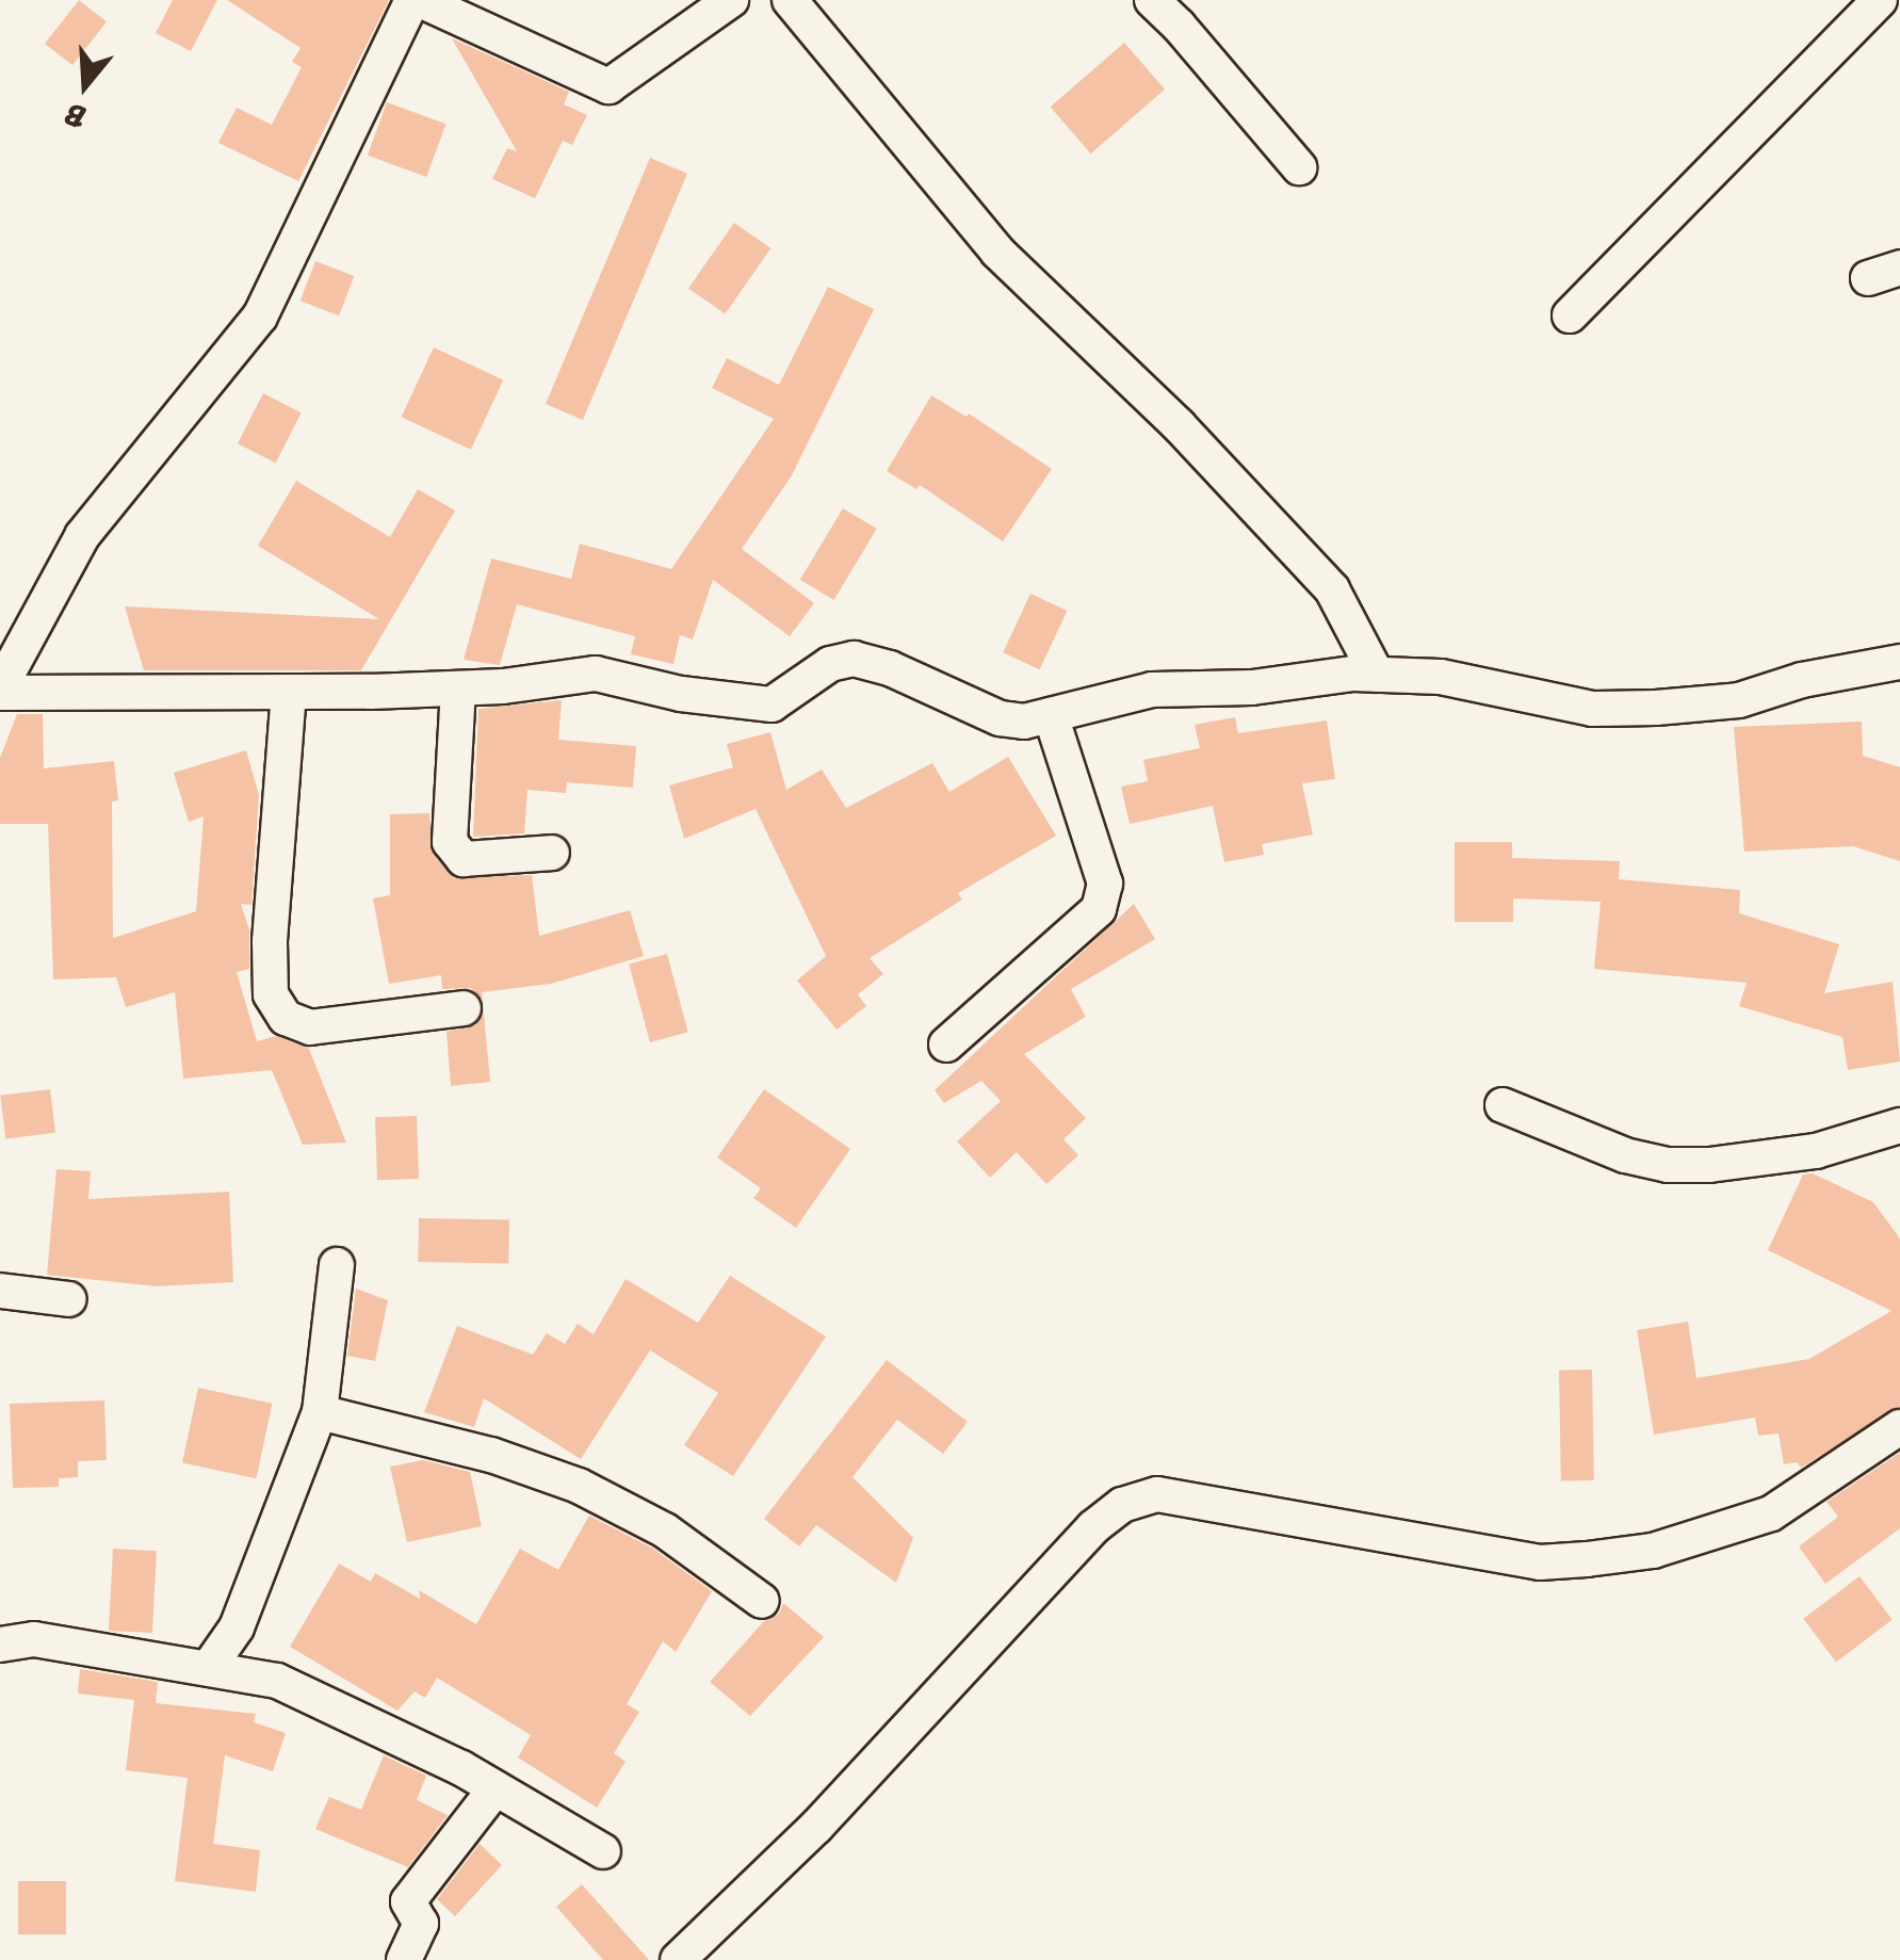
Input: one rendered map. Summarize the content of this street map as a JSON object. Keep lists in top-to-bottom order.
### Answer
{
  "north": "bottom"
}
